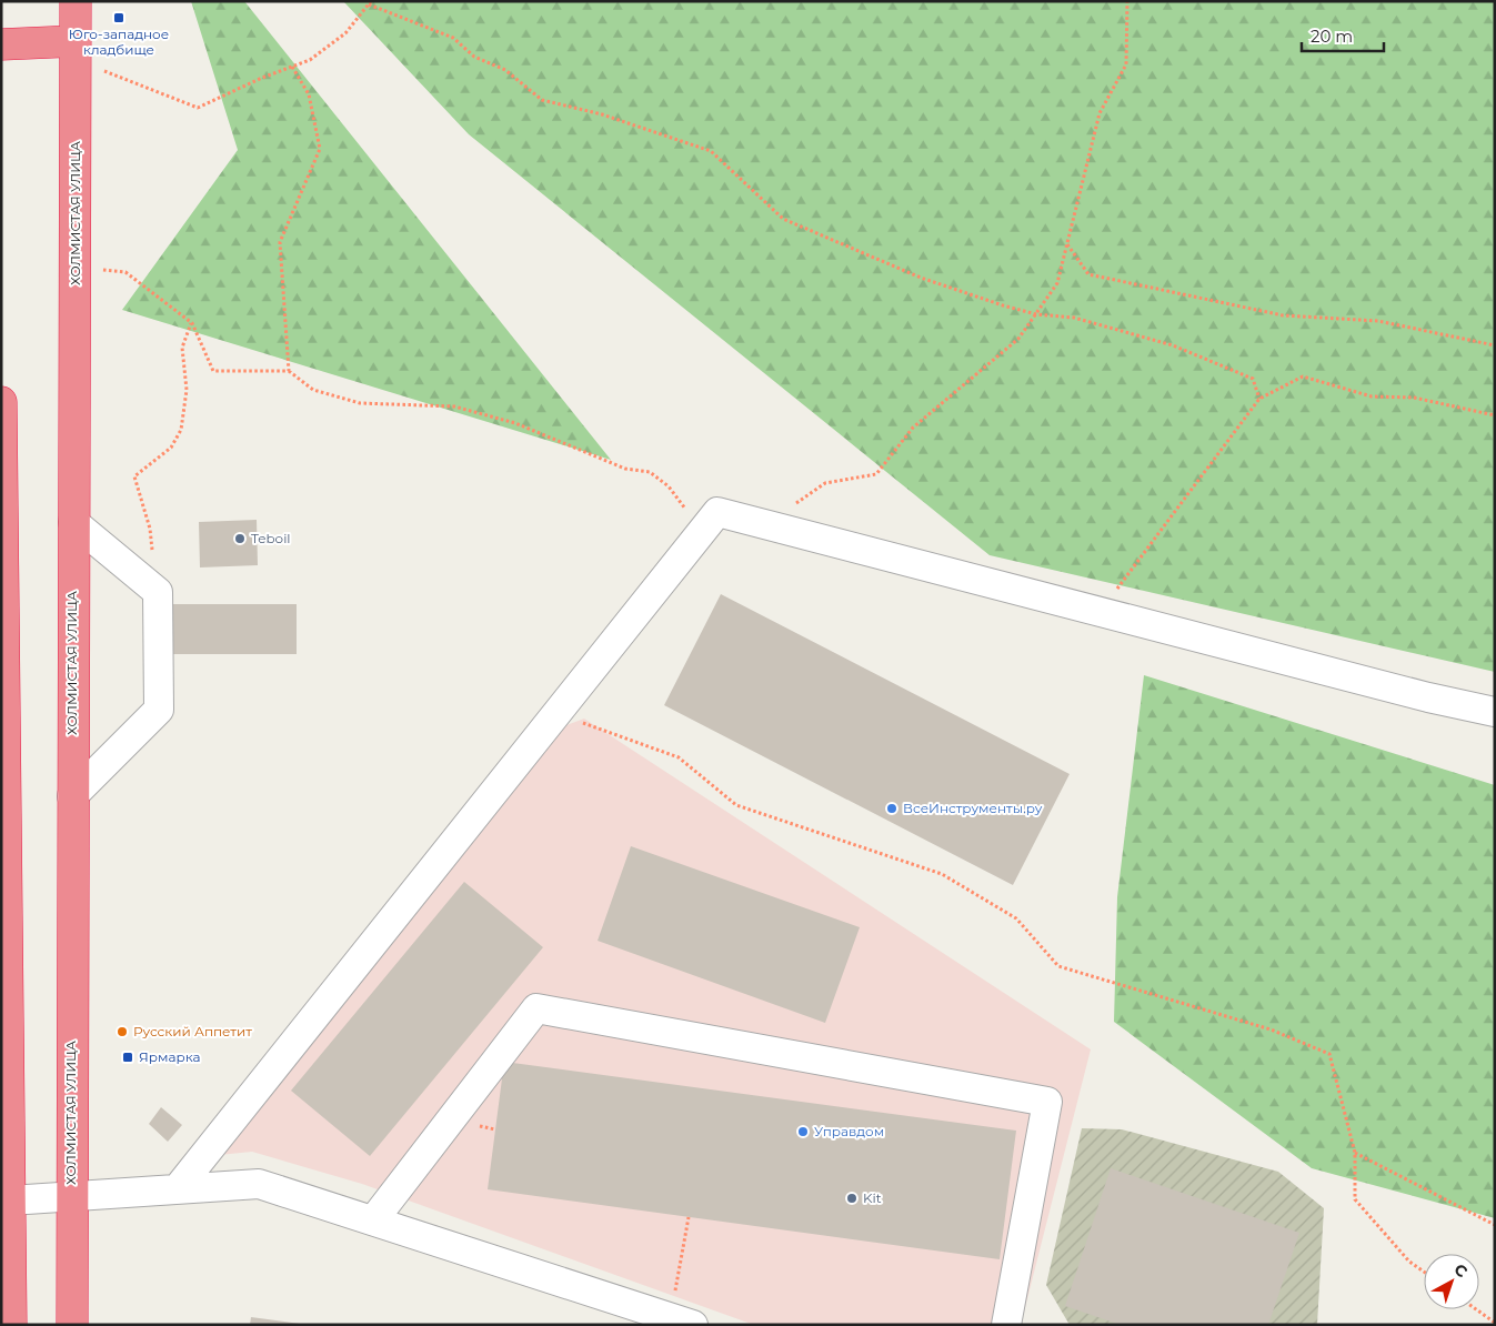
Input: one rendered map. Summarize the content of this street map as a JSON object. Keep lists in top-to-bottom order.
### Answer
{
  "streets": {
    "highway": ["ХОЛМИСТАЯ УЛИЦА"]
  },
  "places": {
    "transit": ["Юго-западное кладбище", "Ярмарка"],
    "other": [
      "Teboil",
      "ВсеИнструменты.ру",
      "Русский Аппетит",
      "Управдом",
      "Kit"
    ]
  },
  "scale_bar": "20 m",
  "north": "top right"
}
